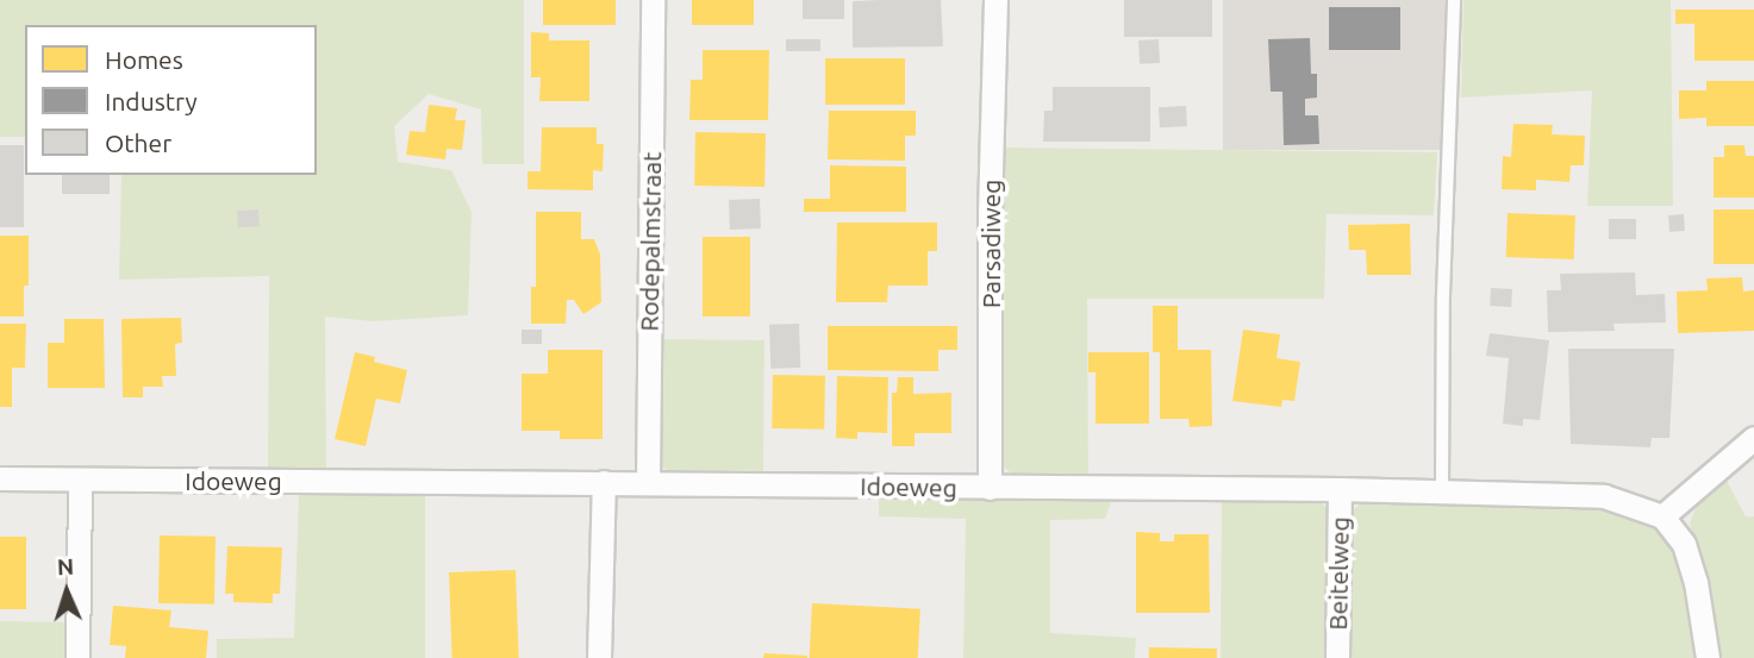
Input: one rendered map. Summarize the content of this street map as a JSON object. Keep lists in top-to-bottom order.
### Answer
{
  "streets": {
    "street": [
      "Rodepalmstraat",
      "Parsadiweg",
      "Idoeweg",
      "Beitelweg"
    ]
  },
  "crossings": [
    ["Rodepalmstraat", "Idoeweg"],
    ["Parsadiweg", "Idoeweg"],
    ["Idoeweg", "Beitelweg"]
  ],
  "legend": ["Homes", "Industry", "Other"],
  "north": "top"
}
